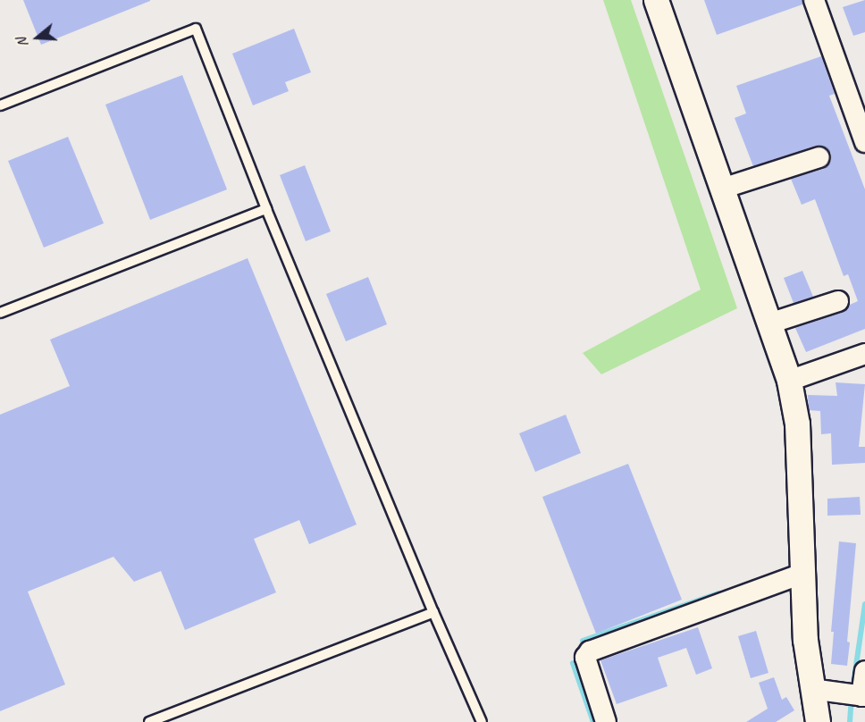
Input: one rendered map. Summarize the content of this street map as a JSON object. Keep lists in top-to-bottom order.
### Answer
{
  "north": "left"
}
